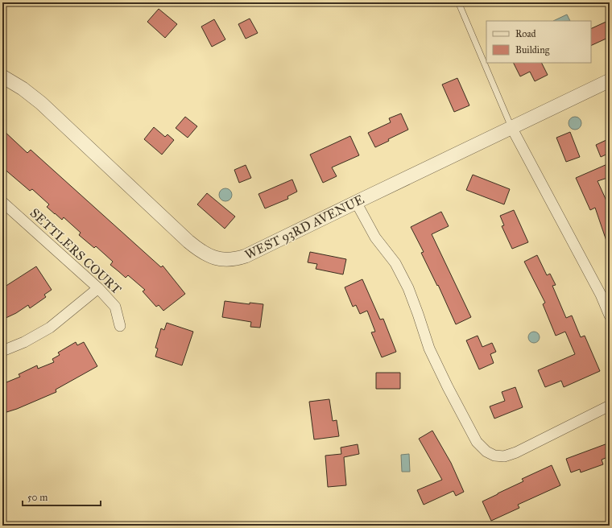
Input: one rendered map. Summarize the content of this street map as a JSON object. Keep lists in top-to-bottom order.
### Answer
{
  "streets": {
    "street": ["WEST 93RD AVENUE", "SETTLERS COURT"]
  },
  "legend": ["Road", "Building"],
  "scale_bar": "50 m"
}
